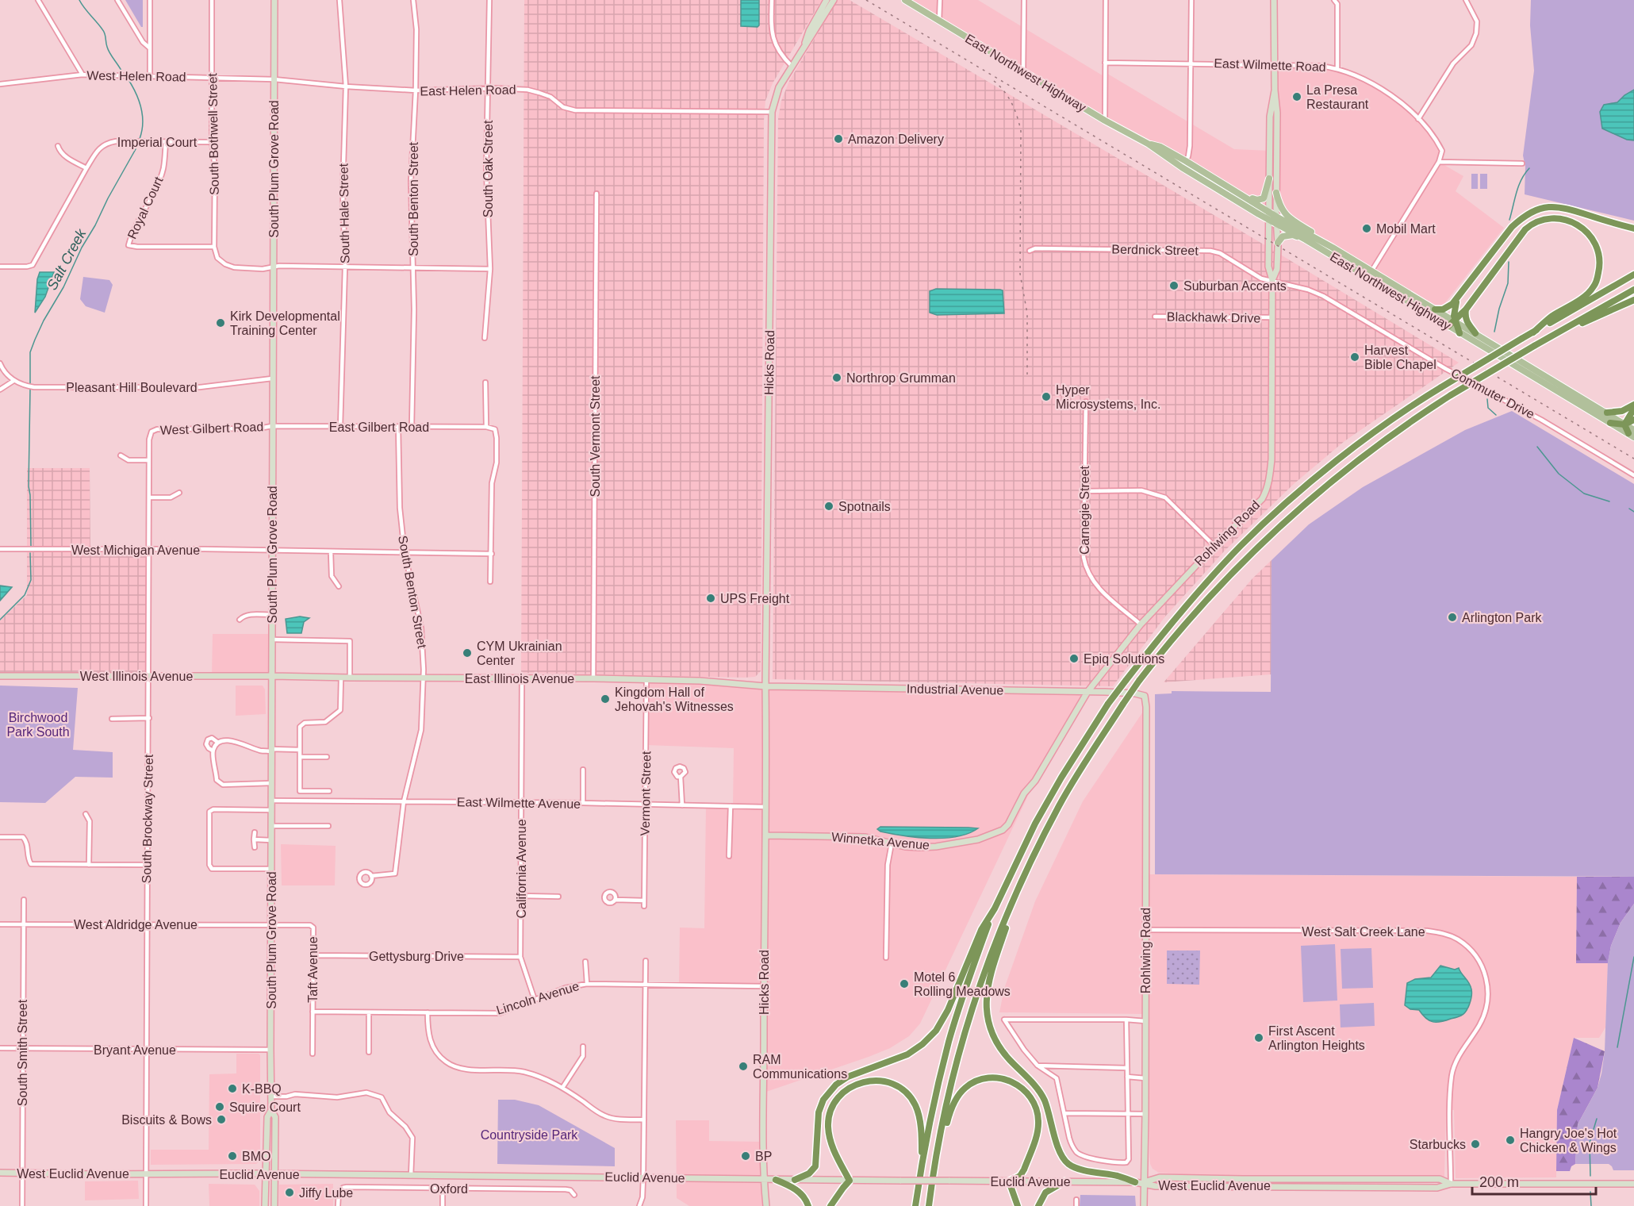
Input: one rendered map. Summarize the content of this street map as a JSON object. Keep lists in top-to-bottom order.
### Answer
{
  "streets": {
    "main road": [
      "East Northwest Highway",
      "South Plum Grove Road",
      "Hicks Road",
      "Rohlwing Road",
      "West Illinois Avenue",
      "East Illinois Avenue",
      "Industrial Avenue",
      "Winnetka Avenue",
      "West Euclid Avenue",
      "Euclid Avenue"
    ],
    "street": [
      "East Wilmette Road",
      "West Helen Road",
      "East Helen Road",
      "South Bothwell Street",
      "Imperial Court",
      "South Oak Street",
      "South Benton Street",
      "Royal Court",
      "South Hale Street",
      "Berdnick Street",
      "Blackhawk Drive",
      "Pleasant Hill Boulevard",
      "Commuter Drive",
      "East Gilbert Road",
      "West Gilbert Road",
      "South Vermont Street",
      "Carnegie Street",
      "West Michigan Avenue",
      "Vermont Street",
      "East Wilmette Avenue",
      "South Brockway Street",
      "California Avenue",
      "West Aldridge Avenue",
      "West Salt Creek Lane",
      "Gettysburg Drive",
      "Taft Avenue",
      "Lincoln Avenue",
      "Bryant Avenue",
      "South Smith Street",
      "Oxford"
    ]
  },
  "crossings": [
    ["East Northwest Highway", "Rohlwing Road"],
    ["West Helen Road", "East Helen Road"],
    ["West Helen Road", "South Bothwell Street"],
    ["West Helen Road", "South Plum Grove Road"],
    ["East Helen Road", "South Plum Grove Road"],
    ["East Helen Road", "South Oak Street"],
    ["East Helen Road", "South Benton Street"],
    ["East Helen Road", "South Hale Street"],
    ["East Helen Road", "Hicks Road"],
    ["South Bothwell Street", "Imperial Court"],
    ["South Bothwell Street", "Royal Court"],
    ["Imperial Court", "Royal Court"],
    ["South Plum Grove Road", "Pleasant Hill Boulevard"],
    ["South Plum Grove Road", "East Gilbert Road"],
    ["South Plum Grove Road", "West Gilbert Road"],
    ["South Plum Grove Road", "West Michigan Avenue"],
    ["South Plum Grove Road", "West Illinois Avenue"],
    ["South Plum Grove Road", "East Illinois Avenue"],
    ["South Plum Grove Road", "East Wilmette Avenue"],
    ["South Plum Grove Road", "West Aldridge Avenue"],
    ["South Plum Grove Road", "Taft Avenue"],
    ["South Plum Grove Road", "Bryant Avenue"],
    ["South Plum Grove Road", "Euclid Avenue"],
    ["South Benton Street", "East Gilbert Road"],
    ["South Benton Street", "West Michigan Avenue"],
    ["South Benton Street", "East Illinois Avenue"],
    ["South Benton Street", "East Wilmette Avenue"],
    ["South Hale Street", "East Gilbert Road"],
    ["Berdnick Street", "Commuter Drive"],
    ["Berdnick Street", "Rohlwing Road"],
    ["Blackhawk Drive", "Rohlwing Road"],
    ["Hicks Road", "East Illinois Avenue"],
    ["Hicks Road", "Industrial Avenue"],
    ["Hicks Road", "East Wilmette Avenue"],
    ["Hicks Road", "Winnetka Avenue"],
    ["Hicks Road", "Lincoln Avenue"],
    ["Hicks Road", "Euclid Avenue"],
    ["Commuter Drive", "Rohlwing Road"],
    ["East Gilbert Road", "West Gilbert Road"],
    ["West Gilbert Road", "South Brockway Street"],
    ["South Vermont Street", "East Illinois Avenue"],
    ["Carnegie Street", "Rohlwing Road"],
    ["Rohlwing Road", "Industrial Avenue"],
    ["Rohlwing Road", "Winnetka Avenue"],
    ["Rohlwing Road", "West Salt Creek Lane"],
    ["Rohlwing Road", "West Euclid Avenue"],
    ["Rohlwing Road", "Euclid Avenue"],
    ["West Michigan Avenue", "South Brockway Street"],
    ["West Illinois Avenue", "East Illinois Avenue"],
    ["West Illinois Avenue", "South Brockway Street"],
    ["East Illinois Avenue", "Industrial Avenue"],
    ["East Illinois Avenue", "Vermont Street"],
    ["East Illinois Avenue", "California Avenue"],
    ["Industrial Avenue", "Winnetka Avenue"],
    ["Vermont Street", "East Wilmette Avenue"],
    ["East Wilmette Avenue", "California Avenue"],
    ["South Brockway Street", "West Aldridge Avenue"],
    ["South Brockway Street", "Bryant Avenue"],
    ["South Brockway Street", "West Euclid Avenue"],
    ["South Brockway Street", "Euclid Avenue"],
    ["California Avenue", "Gettysburg Drive"],
    ["California Avenue", "Lincoln Avenue"],
    ["West Aldridge Avenue", "Taft Avenue"],
    ["West Aldridge Avenue", "South Smith Street"],
    ["West Salt Creek Lane", "West Euclid Avenue"],
    ["Gettysburg Drive", "Taft Avenue"],
    ["Taft Avenue", "Lincoln Avenue"],
    ["Bryant Avenue", "South Smith Street"],
    ["South Smith Street", "West Euclid Avenue"],
    ["West Euclid Avenue", "Euclid Avenue"]
  ],
  "water": ["Salt Creek"],
  "parks": ["Birchwood Park South", "Countryside Park"],
  "places": [
    "La Presa Restaurant",
    "Amazon Delivery",
    "Mobil Mart",
    "Suburban Accents",
    "Kirk Developmental Training Center",
    "Harvest Bible Chapel",
    "Northrop Grumman",
    "Hyper Microsystems, Inc.",
    "Spotnails",
    "UPS Freight",
    "Arlington Park",
    "CYM Ukrainian Center",
    "Epiq Solutions",
    "Kingdom Hall of Jehovah's Witnesses",
    "Motel 6 Rolling Meadows",
    "First Ascent Arlington Heights",
    "RAM Communications",
    "K-BBQ",
    "Squire Court",
    "Biscuits & Bows",
    "Hangry Joe's Hot Chicken & Wings",
    "Starbucks",
    "BMO",
    "BP",
    "Jiffy Lube"
  ],
  "scale_bar": "200 m"
}
